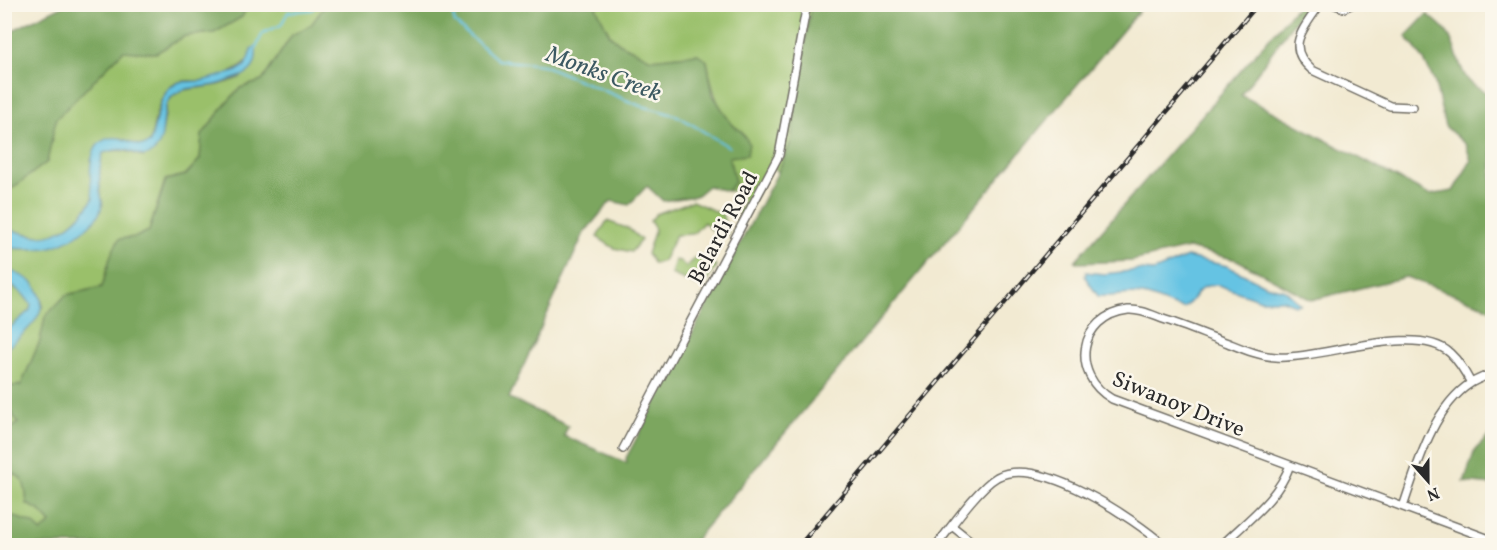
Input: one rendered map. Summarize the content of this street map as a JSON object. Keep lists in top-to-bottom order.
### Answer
{
  "streets": {
    "street": ["Belardi Road", "Siwanoy Drive"]
  },
  "water": ["Monks Creek"],
  "north": "bottom"
}
